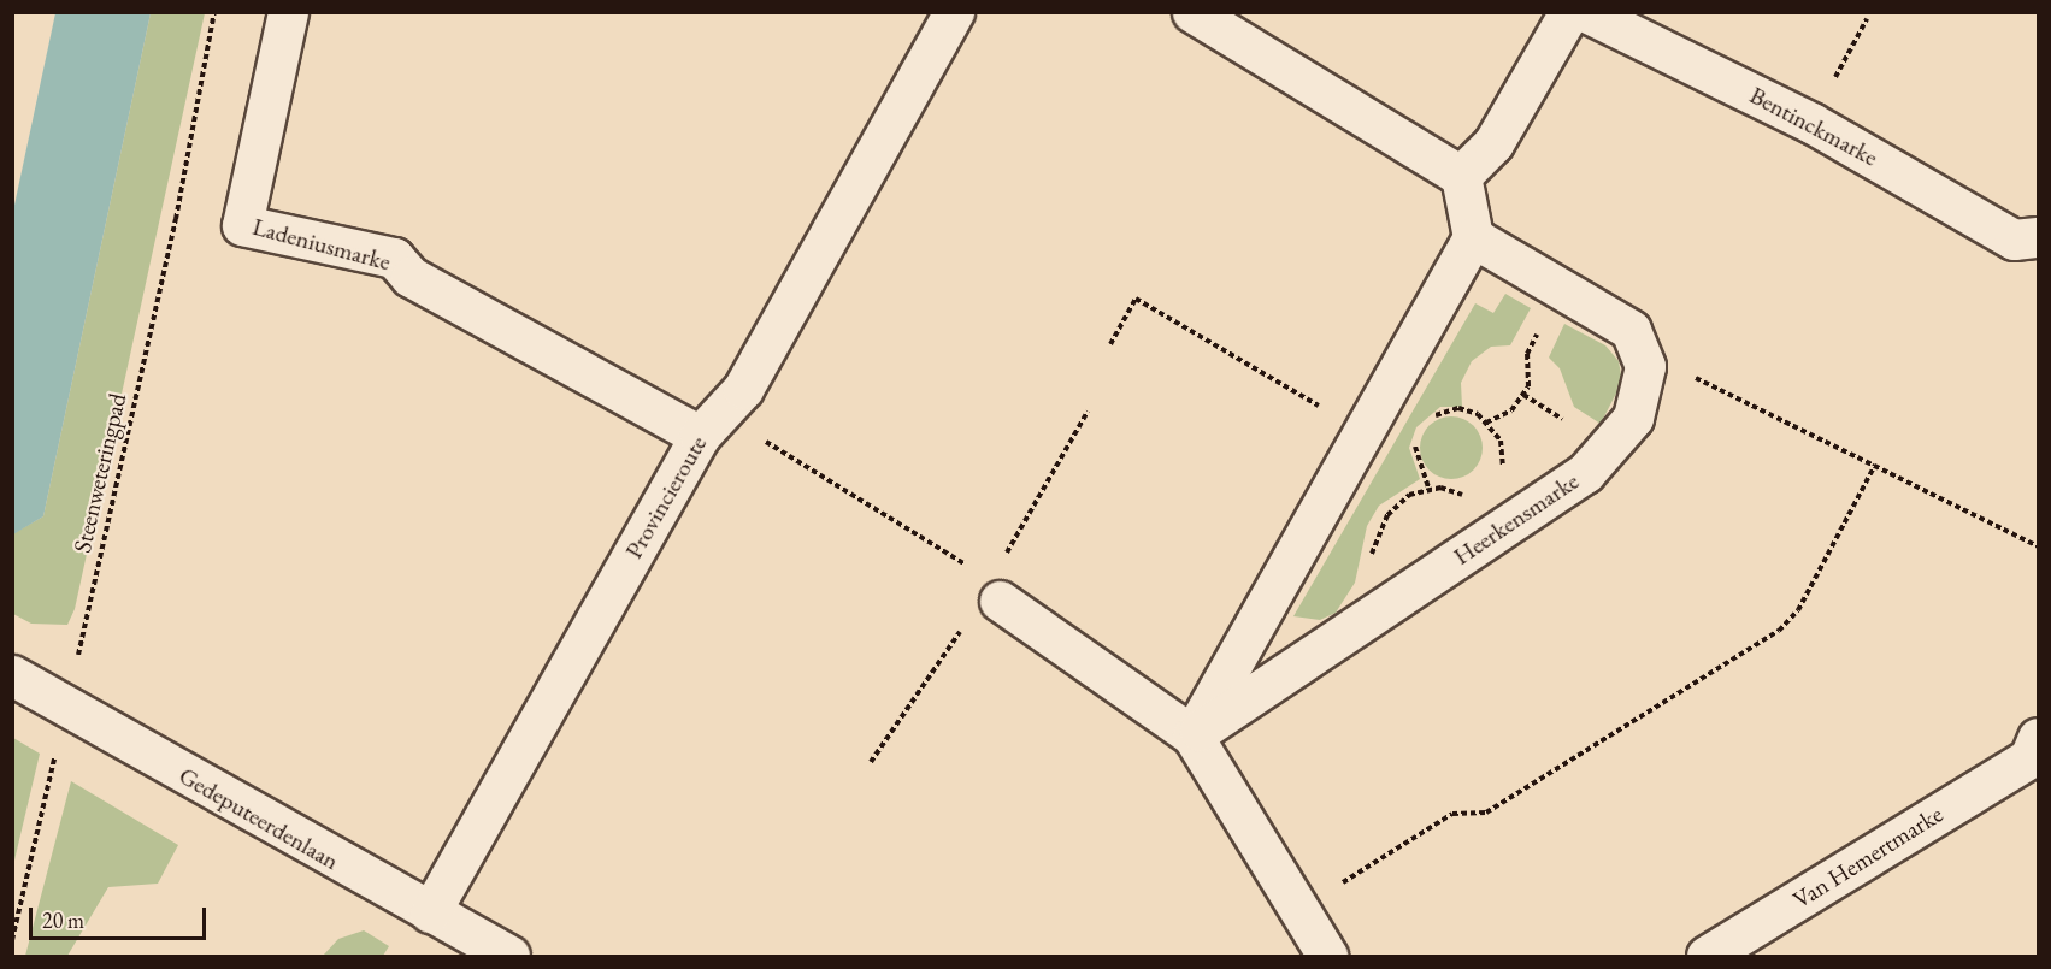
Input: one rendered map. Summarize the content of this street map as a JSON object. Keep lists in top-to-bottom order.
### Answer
{
  "streets": {
    "street": [
      "Bentinckmarke",
      "Ladeniusmarke",
      "Provincieroute",
      "Heerkensmarke",
      "Gedeputeerdenlaan",
      "Van Hemertmarke"
    ],
    "path": ["Steenweteringpad"]
  },
  "crossings": [
    ["Ladeniusmarke", "Provincieroute"],
    ["Steenweteringpad", "Gedeputeerdenlaan"],
    ["Provincieroute", "Gedeputeerdenlaan"]
  ],
  "scale_bar": "20 m"
}
